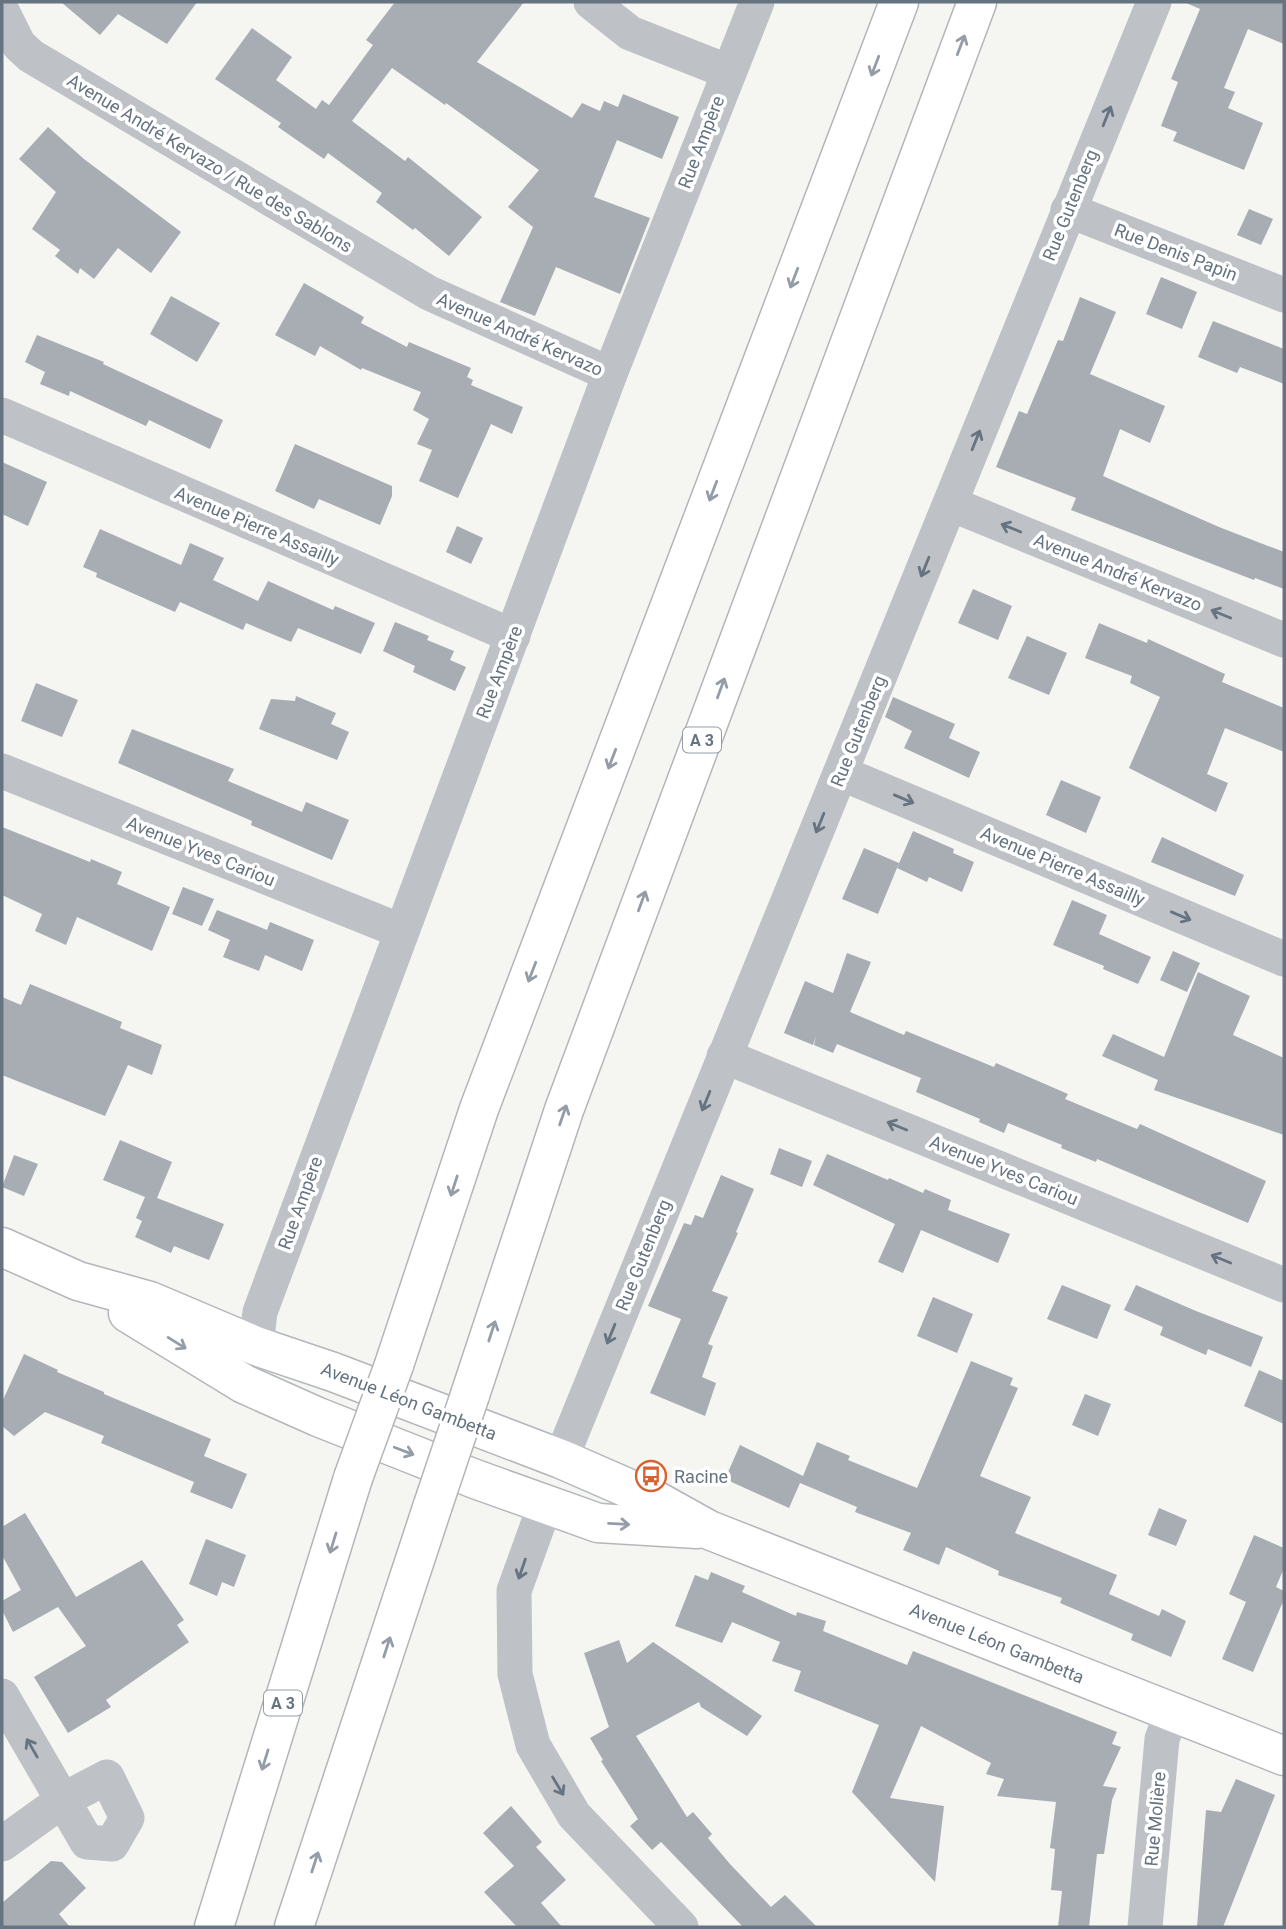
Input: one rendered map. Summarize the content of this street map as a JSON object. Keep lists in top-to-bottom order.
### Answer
{
  "streets": {
    "main road": ["A 3", "Avenue Léon Gambetta"],
    "street": [
      "Rue Ampère",
      "Avenue André Kervazo / Rue des Sablons",
      "Rue Gutenberg",
      "Rue Denis Papin",
      "Avenue André Kervazo",
      "Avenue Pierre Assailly",
      "Avenue Yves Cariou",
      "Rue Molière"
    ]
  },
  "crossings": [
    ["Rue Ampère", "Avenue André Kervazo"],
    ["Rue Ampère", "Avenue Pierre Assailly"],
    ["Rue Ampère", "Avenue Yves Cariou"],
    ["Rue Ampère", "Avenue Léon Gambetta"],
    ["Avenue André Kervazo / Rue des Sablons", "Avenue André Kervazo"],
    ["Rue Gutenberg", "Rue Denis Papin"],
    ["Rue Gutenberg", "Avenue André Kervazo"],
    ["Rue Gutenberg", "Avenue Pierre Assailly"],
    ["Rue Gutenberg", "Avenue Yves Cariou"],
    ["Rue Gutenberg", "Avenue Léon Gambetta"],
    ["Avenue Léon Gambetta", "Rue Molière"]
  ],
  "one_way": ["Avenue André Kervazo", "Avenue Pierre Assailly", "Avenue Yves Cariou"],
  "places": {
    "bus stop": ["Racine"]
  }
}
